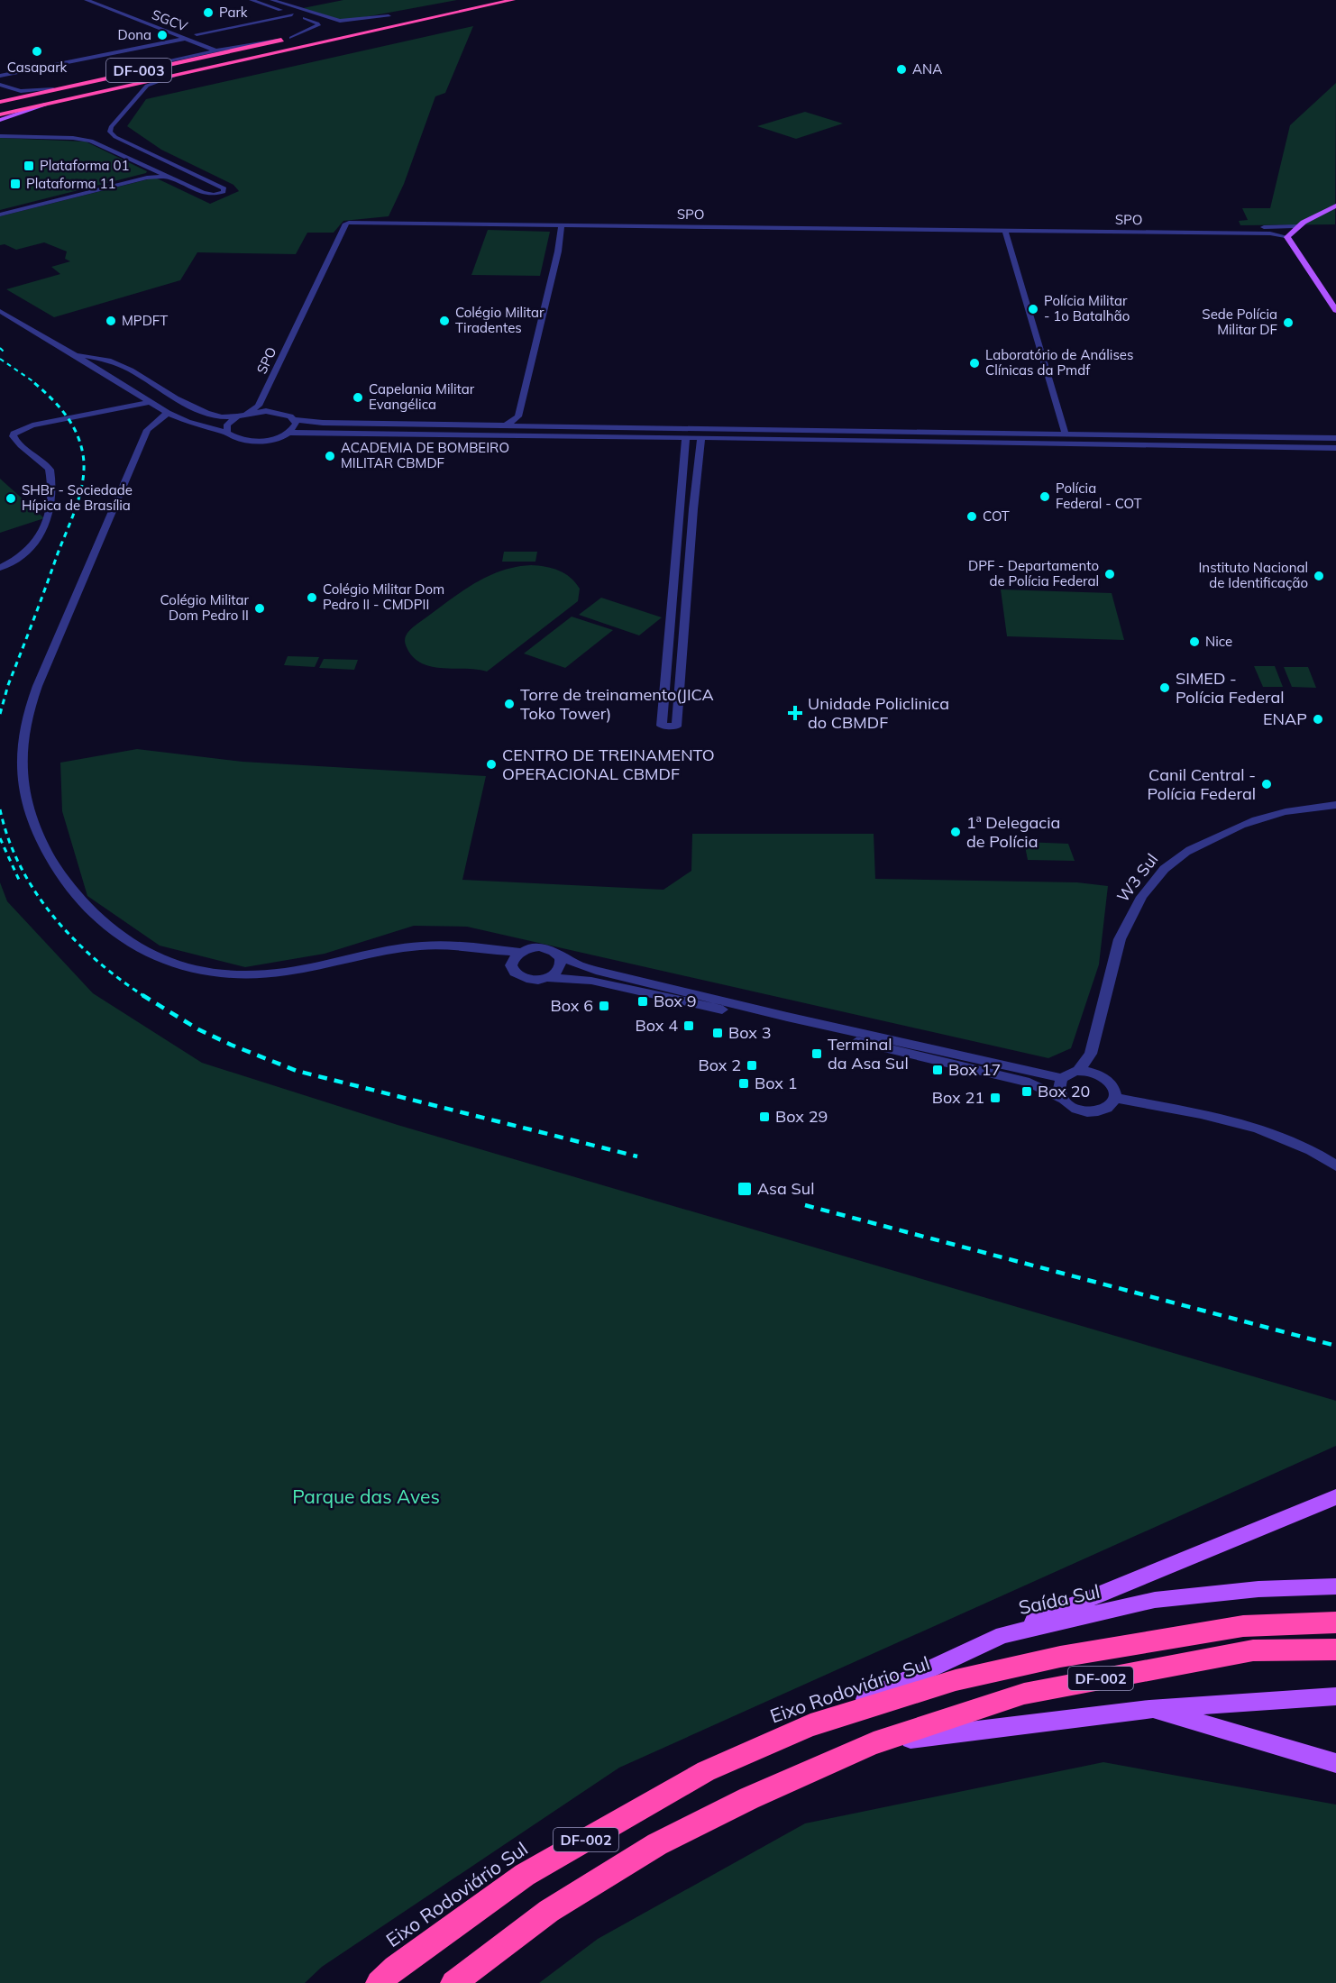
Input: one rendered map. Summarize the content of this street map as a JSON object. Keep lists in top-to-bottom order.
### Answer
{
  "streets": {
    "highway": ["DF-003", "DF-002", "Eixo Rodoviário Sul"],
    "main road": ["Saída Sul"],
    "street": ["SGCV", "SPO", "W3 Sul"]
  },
  "crossings": [
    ["Saída Sul", "Eixo Rodoviário Sul"]
  ],
  "parks": ["Parque das Aves"],
  "places": {
    "other": [
      "Park",
      "Dona",
      "Casapark",
      "ANA",
      "Polícia Militar - 1o Batalhão",
      "MPDFT",
      "Colégio Militar Tiradentes",
      "Sede Polícia Militar DF",
      "Laboratório de Análises Clínicas da Pmdf",
      "Capelania Militar Evangélica",
      "ACADEMIA DE BOMBEIRO MILITAR CBMDF",
      "Polícia Federal - COT",
      "SHBr - Sociedade Hípica de Brasília",
      "COT",
      "DPF - Departamento de Polícia Federal",
      "Instituto Nacional de Identificação",
      "Colégio Militar Dom Pedro II - CMDPII",
      "Colégio Militar Dom Pedro II",
      "Nice",
      "SIMED - Polícia Federal",
      "Torre de treinamento(JICA Toko Tower)",
      "ENAP",
      "CENTRO DE TREINAMENTO OPERACIONAL CBMDF",
      "Canil Central - Polícia Federal",
      "1ª Delegacia de Polícia"
    ],
    "transit": [
      "Plataforma 01",
      "Plataforma 11",
      "Box 9",
      "Box 6",
      "Box 4",
      "Box 3",
      "Terminal da Asa Sul",
      "Box 2",
      "Box 17",
      "Box 1",
      "Box 20",
      "Box 21",
      "Box 29",
      "Asa Sul"
    ],
    "health": ["Unidade Policlinica do CBMDF"]
  }
}
